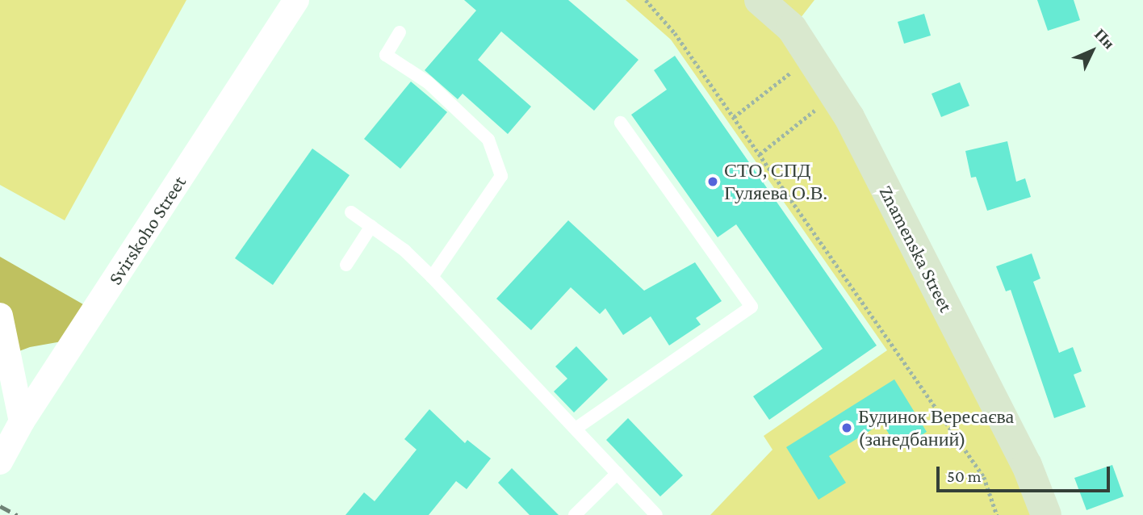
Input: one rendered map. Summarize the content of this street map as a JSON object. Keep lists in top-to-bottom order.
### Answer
{
  "streets": {
    "main road": ["Znamenska Street"],
    "street": ["Svirskoho Street"]
  },
  "places": ["СТО, СПД Гуляева О.В.", "Будинок Вересаєва (занедбаний)"],
  "scale_bar": "50 m",
  "north": "top right"
}
